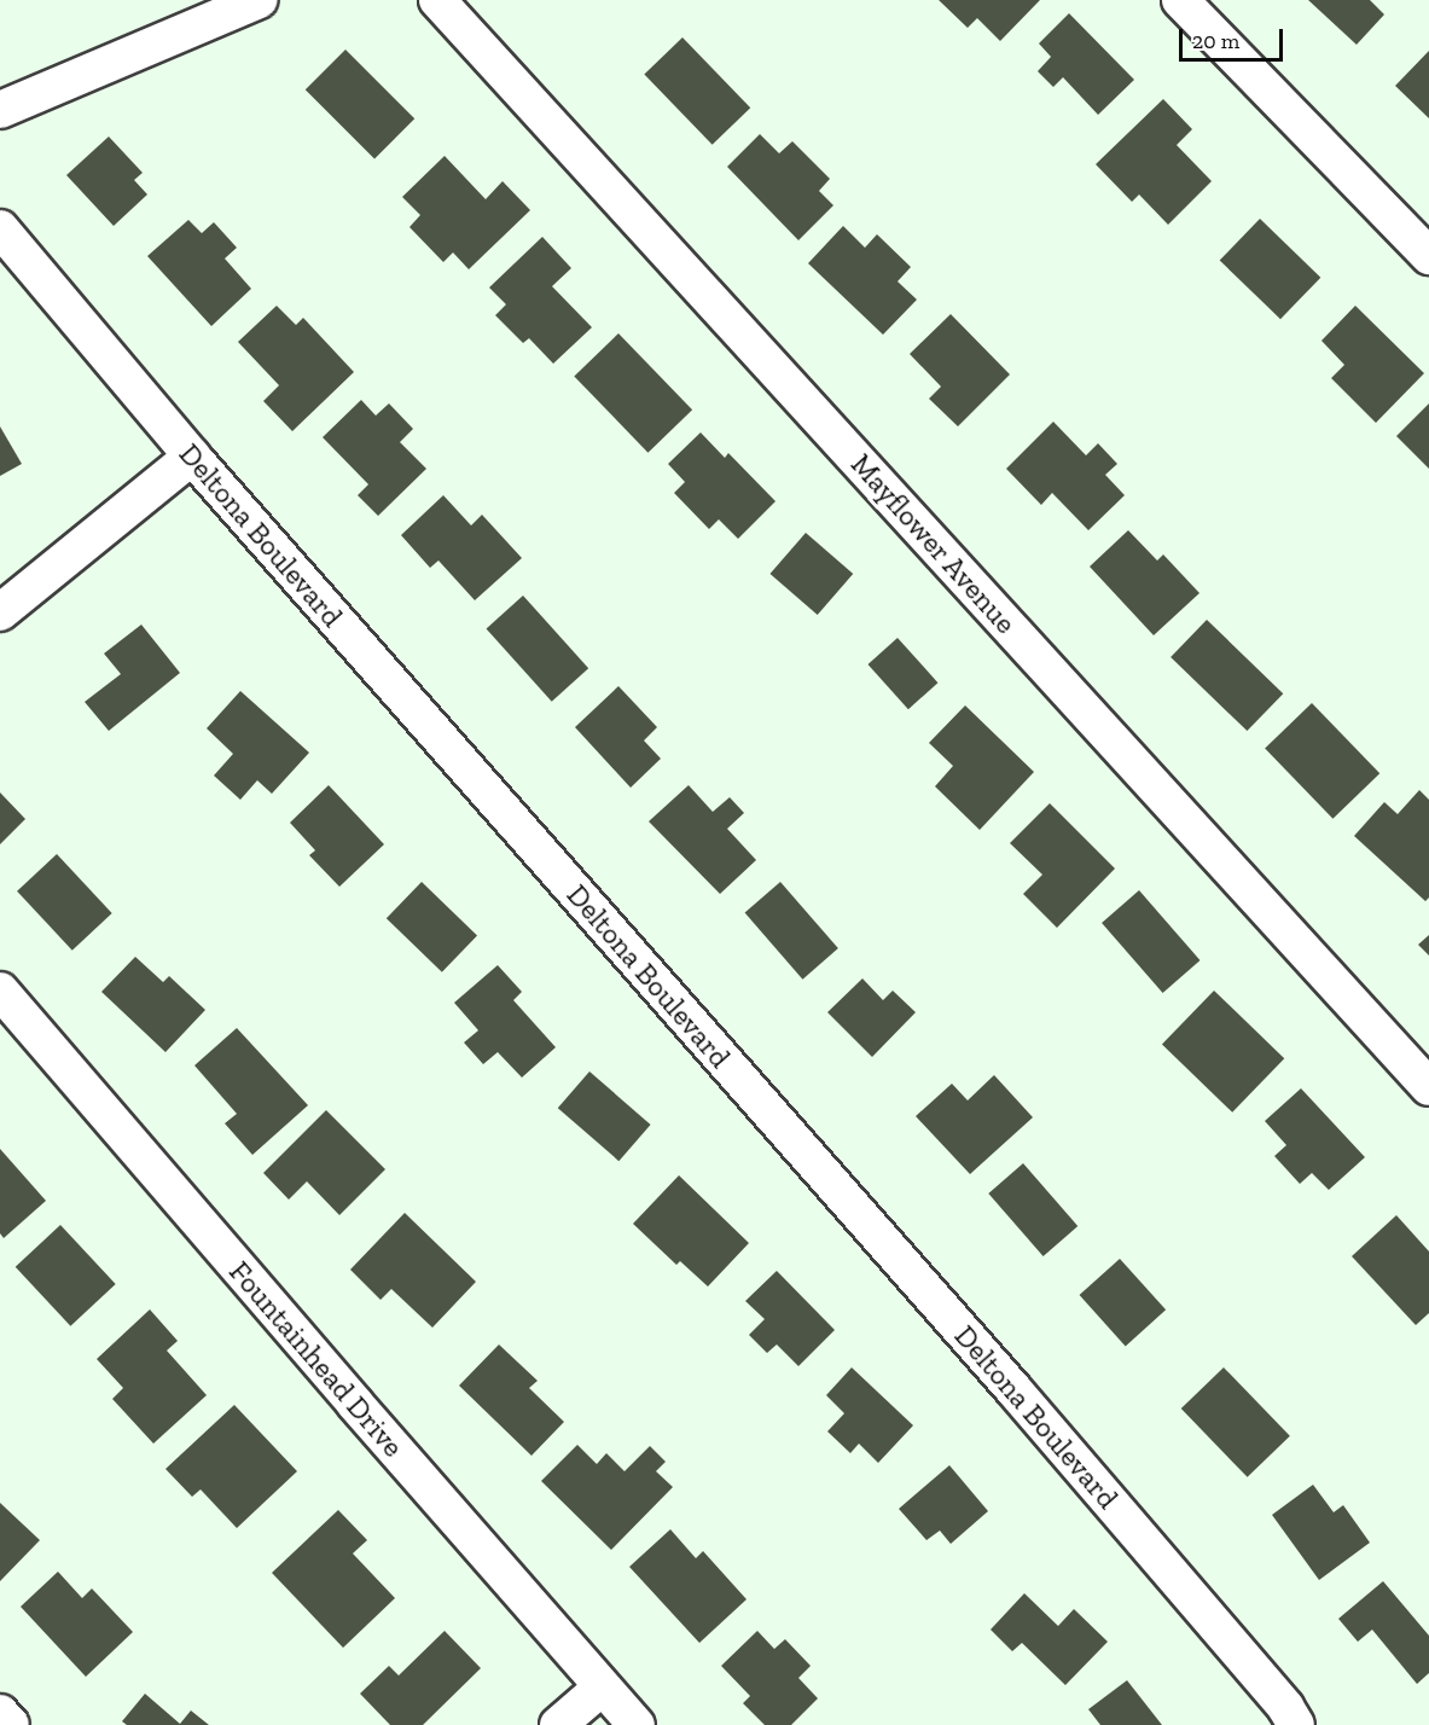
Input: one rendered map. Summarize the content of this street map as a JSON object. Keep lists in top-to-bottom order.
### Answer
{
  "streets": {
    "street": ["Deltona Boulevard", "Mayflower Avenue", "Fountainhead Drive"]
  },
  "scale_bar": "20 m"
}
